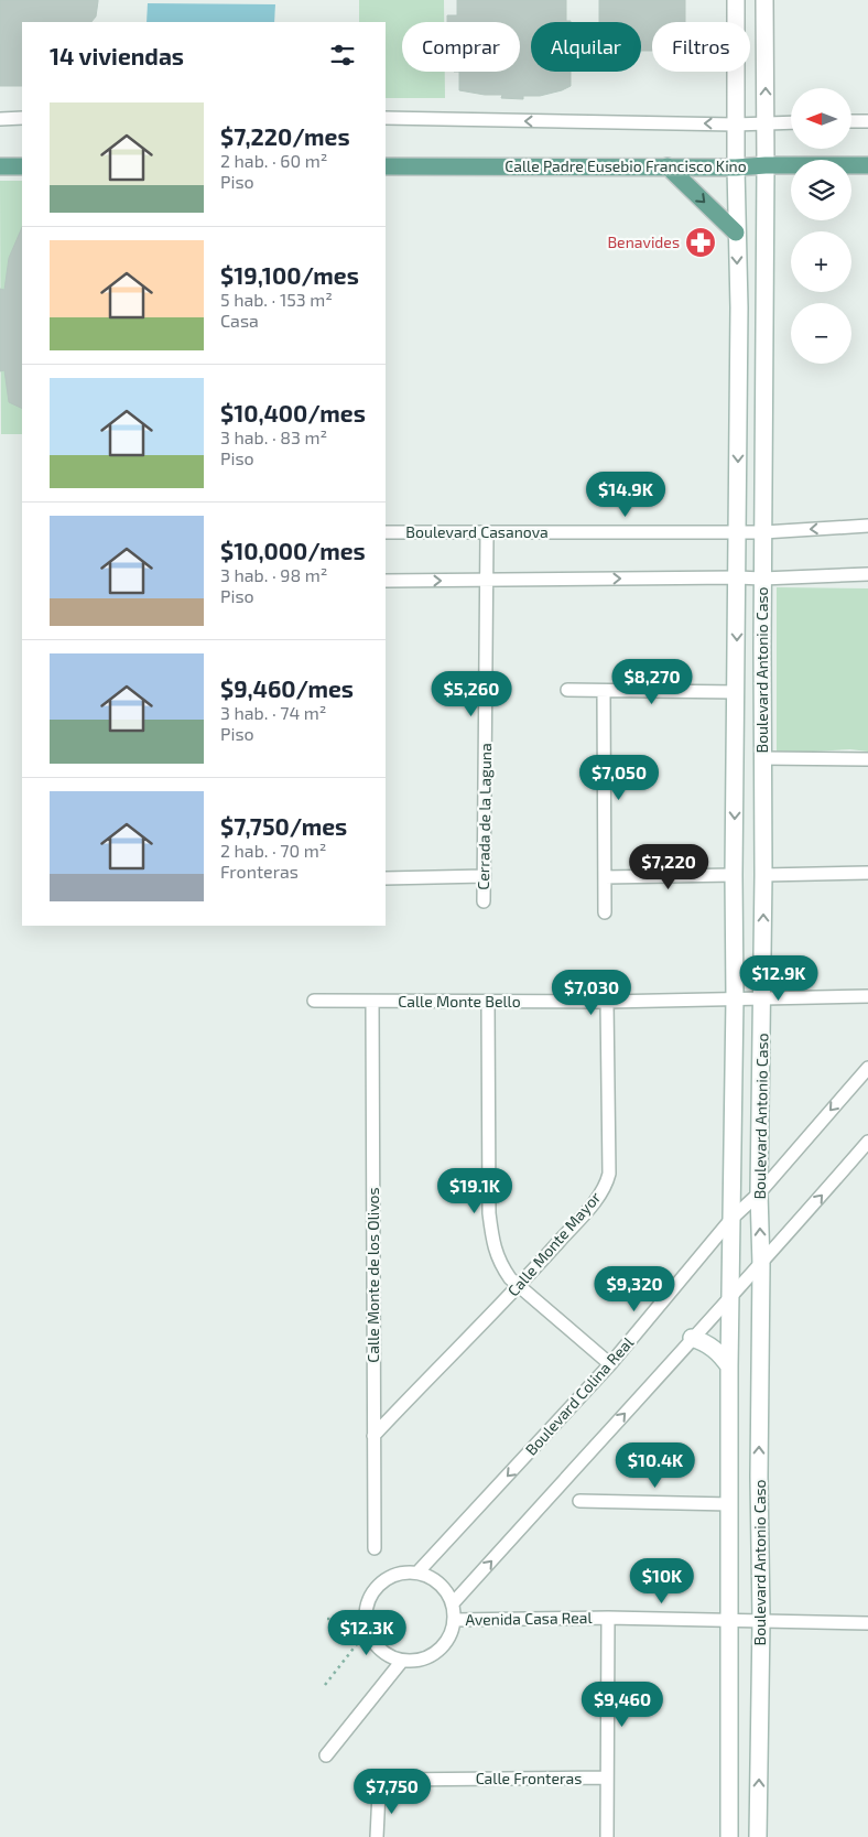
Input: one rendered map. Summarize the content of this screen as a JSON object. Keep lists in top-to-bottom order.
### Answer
{
  "streets": {
    "main road": ["Calle Padre Eusebio Francisco Kino", "Boulevard Antonio Caso"],
    "street": [
      "Boulevard Casanova",
      "Cerrada de la Laguna",
      "Calle Monte Bello",
      "Calle Monte Mayor",
      "Calle Monte de los Olivos",
      "Boulevard Colina Real",
      "Avenida Casa Real",
      "Calle Fronteras"
    ]
  },
  "crossings": [
    ["Calle Padre Eusebio Francisco Kino", "Boulevard Antonio Caso"],
    ["Boulevard Casanova", "Boulevard Antonio Caso"],
    ["Boulevard Casanova", "Cerrada de la Laguna"],
    ["Boulevard Antonio Caso", "Calle Monte Bello"],
    ["Boulevard Antonio Caso", "Boulevard Colina Real"],
    ["Boulevard Antonio Caso", "Avenida Casa Real"],
    ["Calle Monte Bello", "Calle Monte Mayor"],
    ["Calle Monte Bello", "Calle Monte de los Olivos"],
    ["Calle Monte Mayor", "Calle Monte de los Olivos"],
    ["Boulevard Colina Real", "Avenida Casa Real"]
  ],
  "places": {
    "pharmacy": ["Benavides"]
  },
  "north": "left",
  "page": {
    "chip": ["Comprar", "Alquilar", "Filtros"],
    "heading": "14 viviendas",
    "map_buttons": ["+", "−"],
    "list": [
      {
        "name": "$7,220/mes",
        "note": "2 hab. · 60 m² · Piso"
      },
      {
        "name": "$19,100/mes",
        "note": "5 hab. · 153 m² · Casa"
      },
      {
        "name": "$10,400/mes",
        "note": "3 hab. · 83 m² · Piso"
      },
      {
        "name": "$10,000/mes",
        "note": "3 hab. · 98 m² · Piso"
      },
      {
        "name": "$9,460/mes",
        "note": "3 hab. · 74 m² · Piso"
      },
      {
        "name": "$7,750/mes",
        "note": "2 hab. · 70 m² · Fronteras"
      }
    ],
    "price": [
      "$14.9K",
      "$8,270",
      "$5,260",
      "$7,050",
      "$7,220",
      "$12.9K",
      "$7,030",
      "$19.1K",
      "$9,320",
      "$10.4K",
      "$10K",
      "$12.3K",
      "$9,460",
      "$7,750"
    ]
  }
}
